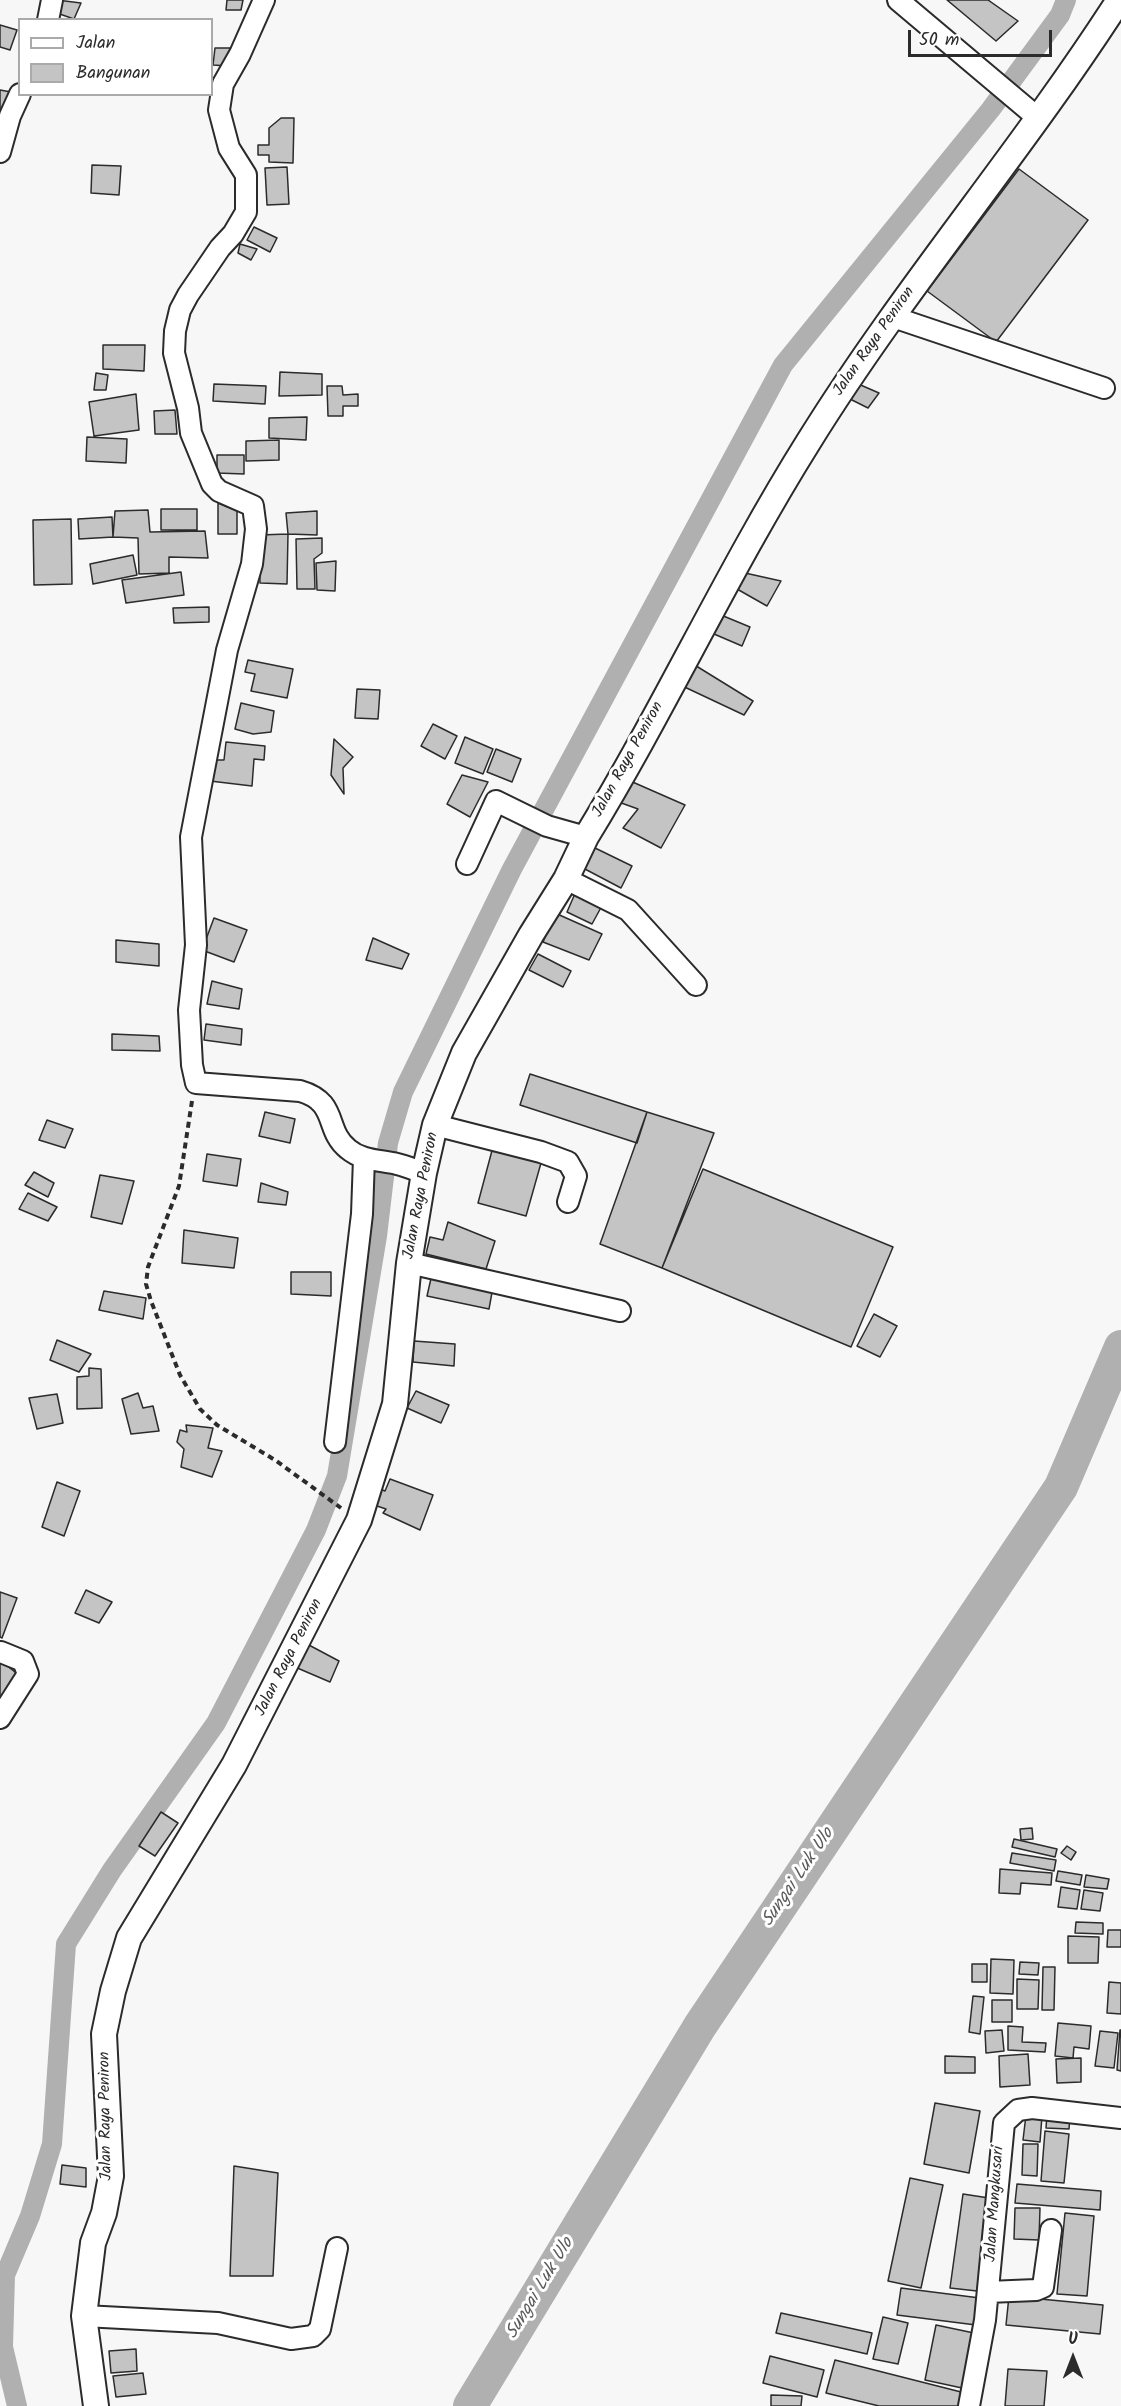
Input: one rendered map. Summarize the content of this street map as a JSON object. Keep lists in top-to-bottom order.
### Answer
{
  "streets": {
    "main road": ["Jalan Raya Peniron"],
    "street": ["Jalan Mangkusari"]
  },
  "water": ["Sungai Luk Ulo"],
  "legend": ["Jalan", "Bangunan"],
  "scale_bar": "50 m",
  "north": "top"
}
